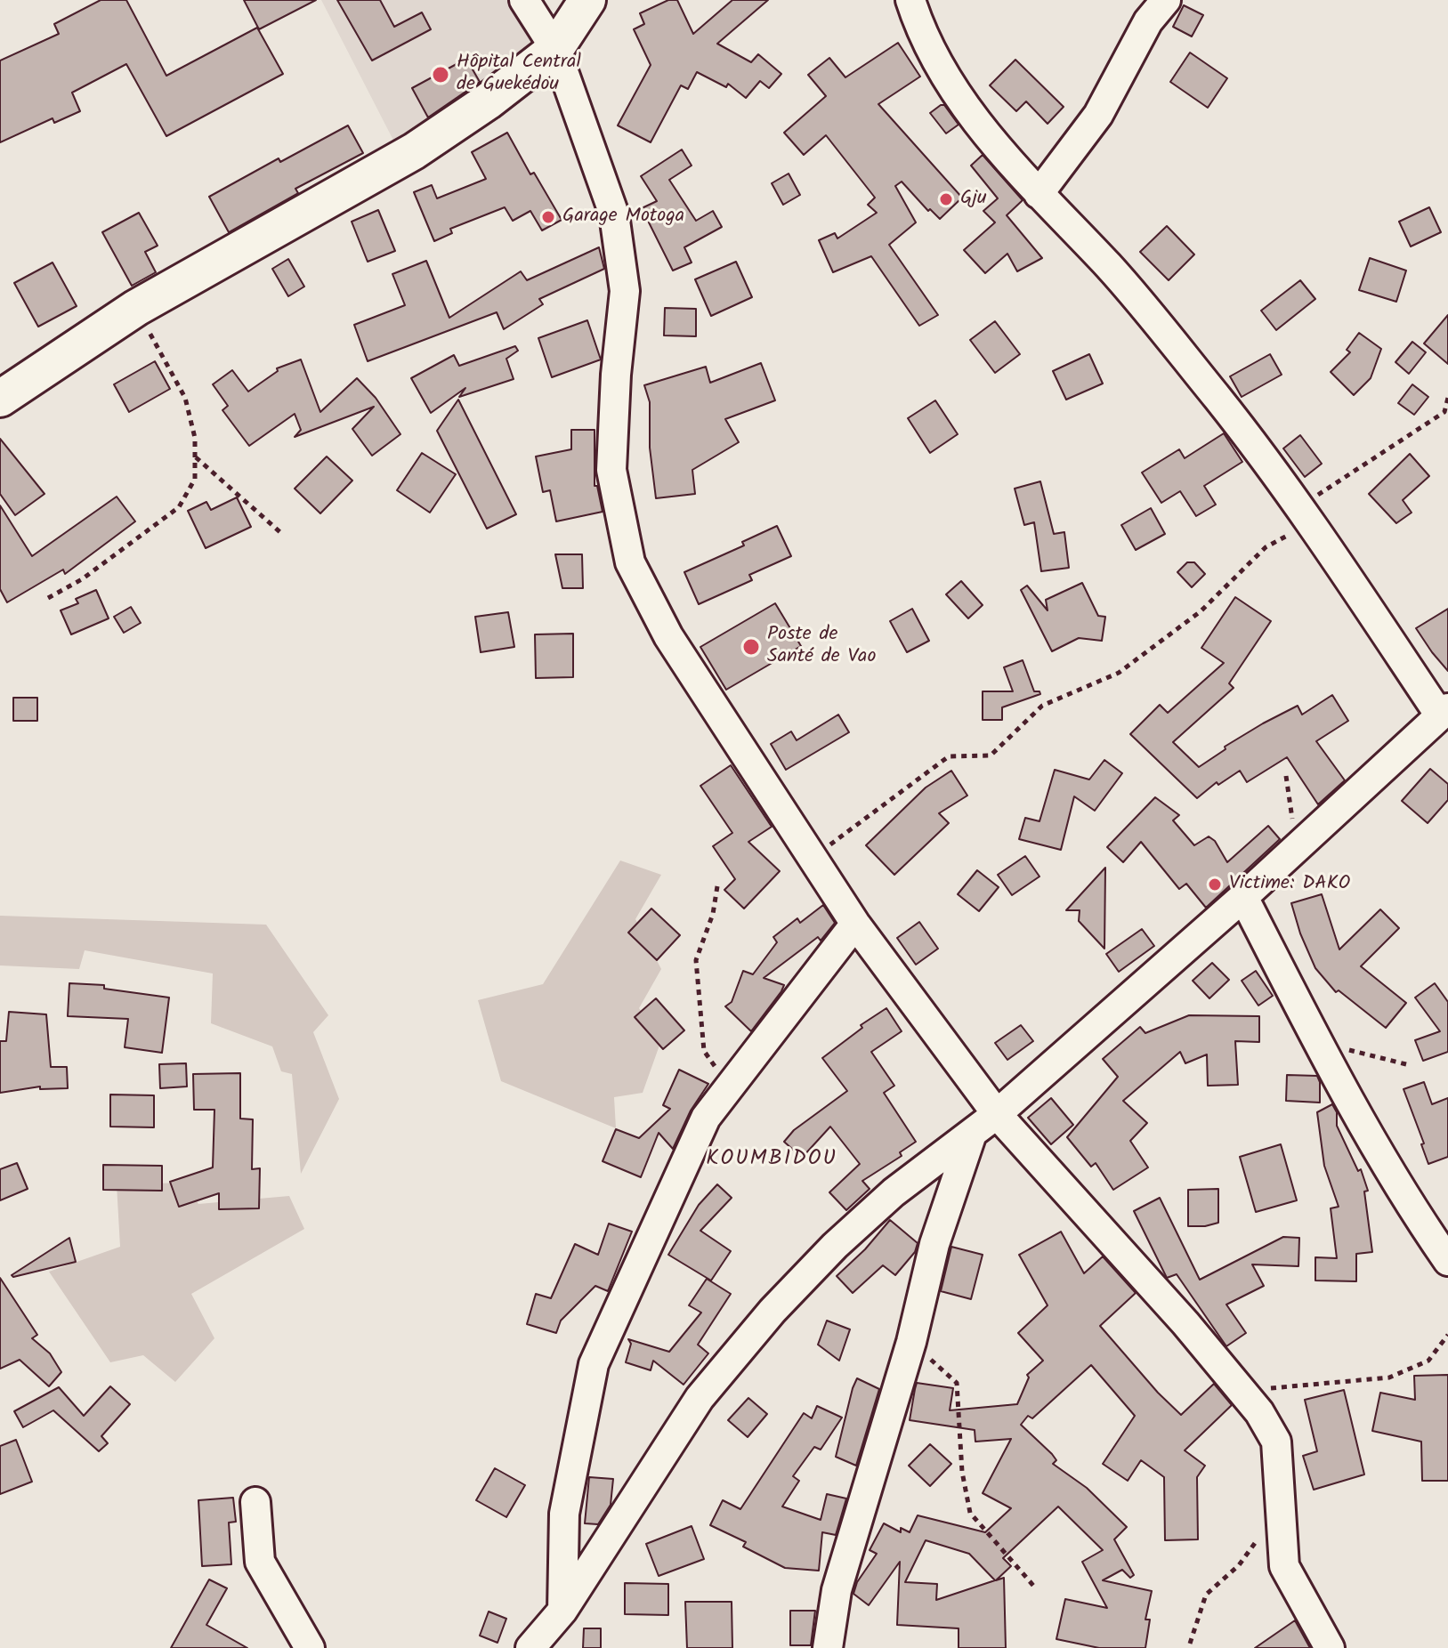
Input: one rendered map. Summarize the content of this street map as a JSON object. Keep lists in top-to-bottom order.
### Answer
{
  "districts": ["KOUMBIDOU"],
  "places": [
    "Hôpital Central de Guekédou",
    "Gju",
    "Garage Motoga",
    "Poste de Santé de Vao",
    "Victime: DAKO"
  ]
}
